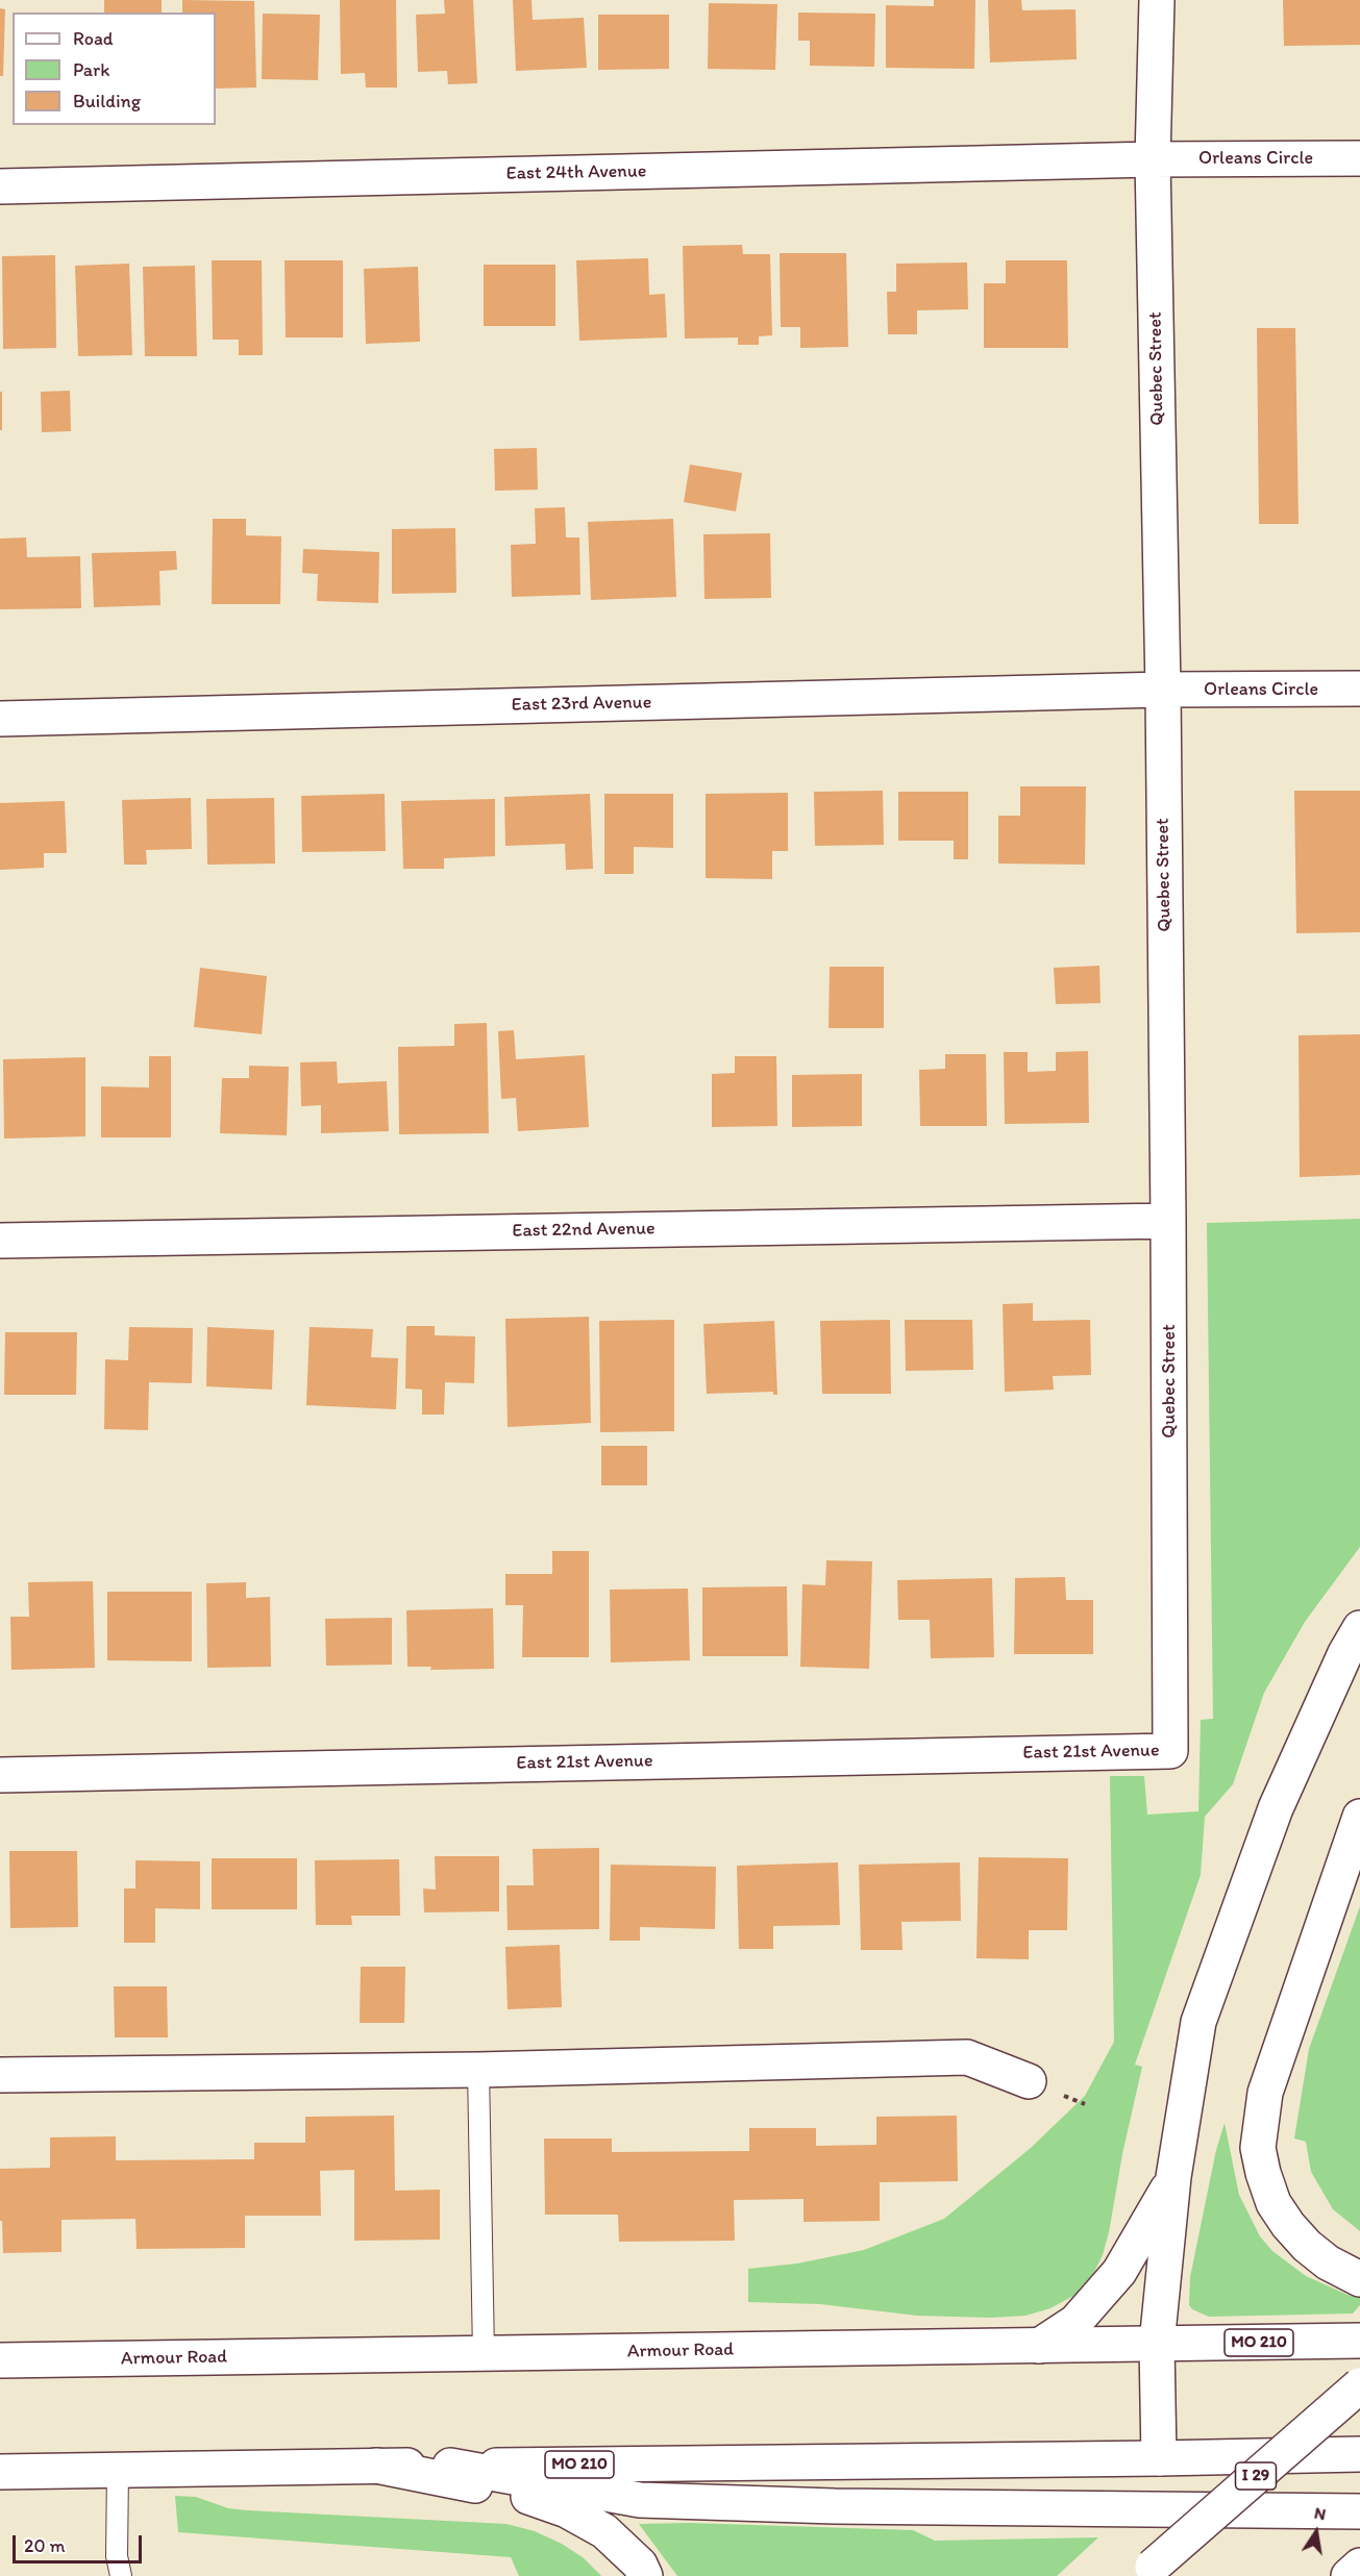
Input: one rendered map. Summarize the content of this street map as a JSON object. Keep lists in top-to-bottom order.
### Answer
{
  "streets": {
    "main road": [
      "Orleans Circle",
      "East 24th Avenue",
      "Quebec Street",
      "East 23rd Avenue",
      "East 22nd Avenue",
      "East 21st Avenue",
      "MO 210",
      "Armour Road",
      "I 29"
    ]
  },
  "crossings": [
    ["Orleans Circle", "East 24th Avenue"],
    ["Orleans Circle", "Quebec Street"],
    ["Orleans Circle", "East 23rd Avenue"],
    ["East 24th Avenue", "Quebec Street"],
    ["Quebec Street", "East 23rd Avenue"],
    ["Quebec Street", "East 22nd Avenue"],
    ["Quebec Street", "East 21st Avenue"]
  ],
  "legend": ["Road", "Park", "Building"],
  "scale_bar": "20 m",
  "north": "top"
}
